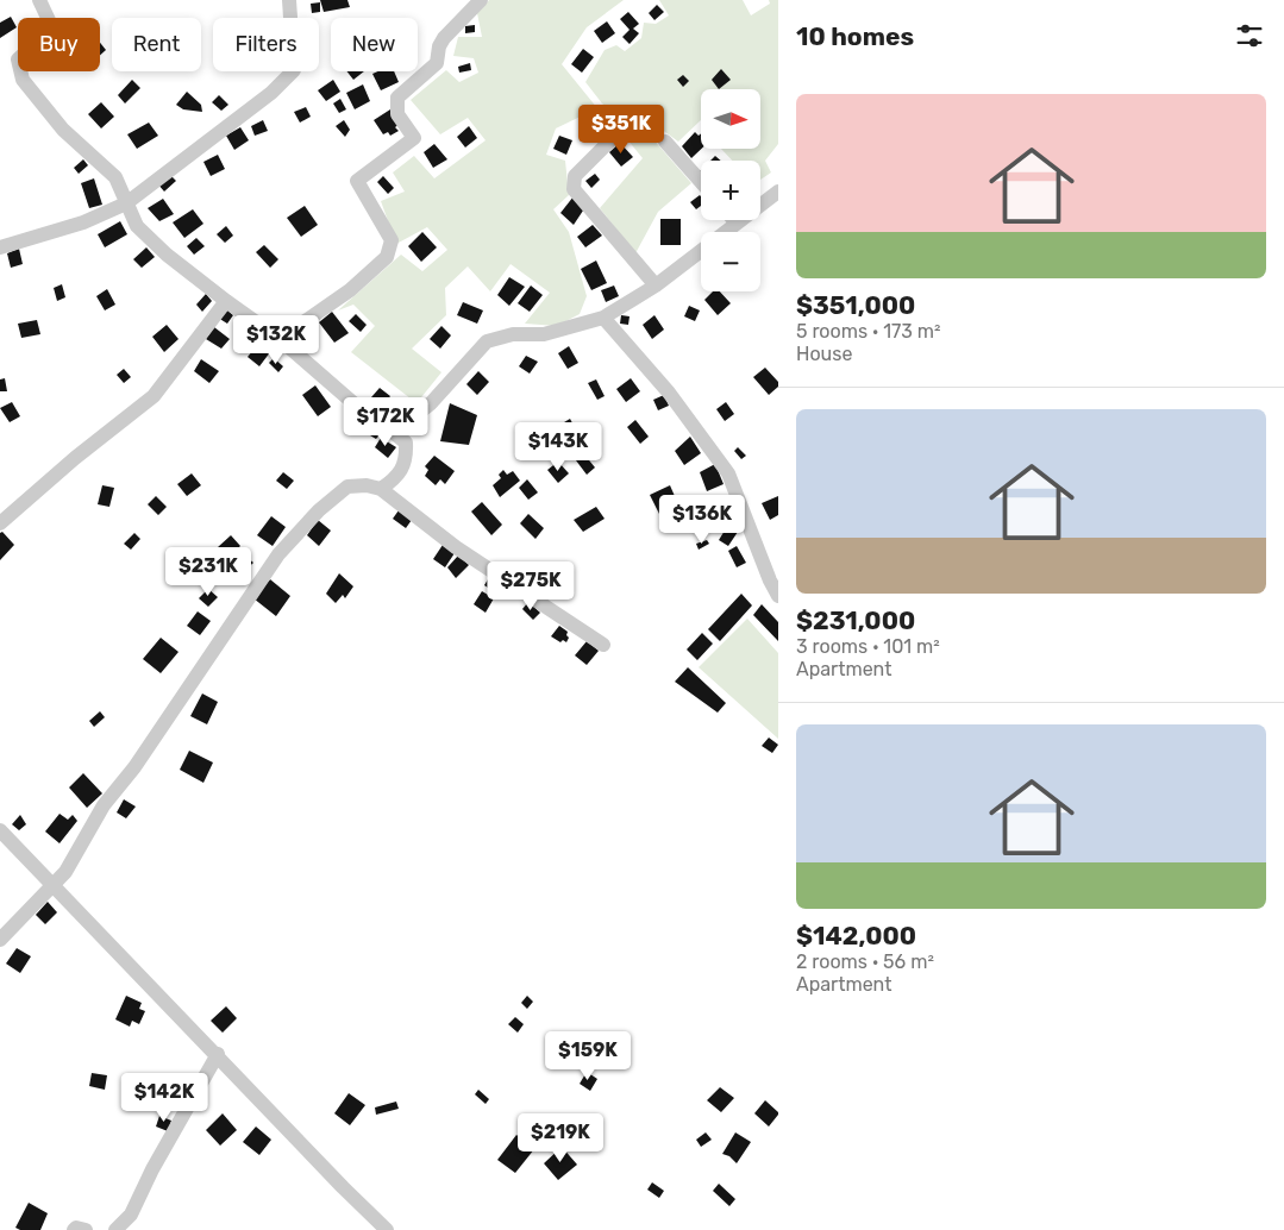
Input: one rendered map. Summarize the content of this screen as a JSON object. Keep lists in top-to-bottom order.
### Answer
{
  "north": "right",
  "page": {
    "heading": "10 homes",
    "chip": [
      "Buy",
      "Rent",
      "Filters",
      "New"
    ],
    "list": [
      {
        "name": "$351,000",
        "note": "5 rooms · 173 m² · House"
      },
      {
        "name": "$231,000",
        "note": "3 rooms · 101 m² · Apartment"
      },
      {
        "name": "$142,000",
        "note": "2 rooms · 56 m² · Apartment"
      }
    ],
    "map_buttons": ["+", "−"],
    "price": [
      "$351K",
      "$132K",
      "$172K",
      "$143K",
      "$136K",
      "$231K",
      "$275K",
      "$159K",
      "$142K",
      "$219K"
    ]
  }
}
